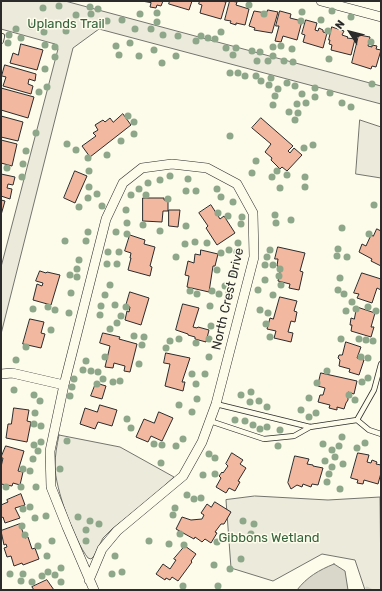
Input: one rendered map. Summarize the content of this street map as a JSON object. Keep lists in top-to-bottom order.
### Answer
{
  "streets": {
    "street": ["North Crest Drive"]
  },
  "parks": ["Uplands Trail", "Gibbons Wetland"],
  "north": "top left"
}
